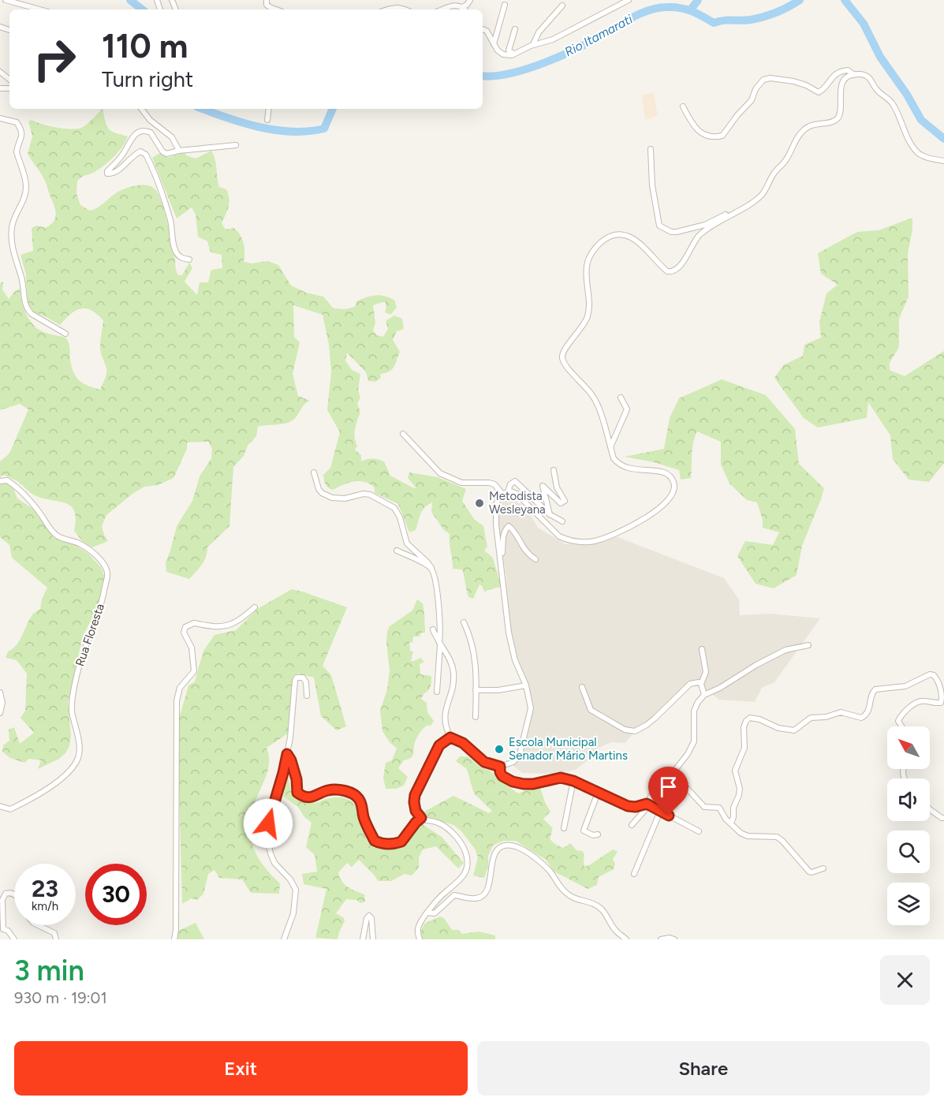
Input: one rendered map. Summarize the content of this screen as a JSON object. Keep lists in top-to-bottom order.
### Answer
{
  "streets": {
    "street": ["Rua Floresta"]
  },
  "water": ["Rio Itamarati"],
  "places": ["Metodista Wesleyana", "Escola Municipal Senador Mário Martins"],
  "north": "top left",
  "page": {
    "turn": ["110 m", "Turn right"],
    "speed": "23 km/h",
    "limit": "30",
    "heading": ["3 min", "930 m · 19:01"],
    "buttons": ["Exit", "Share"]
  }
}
